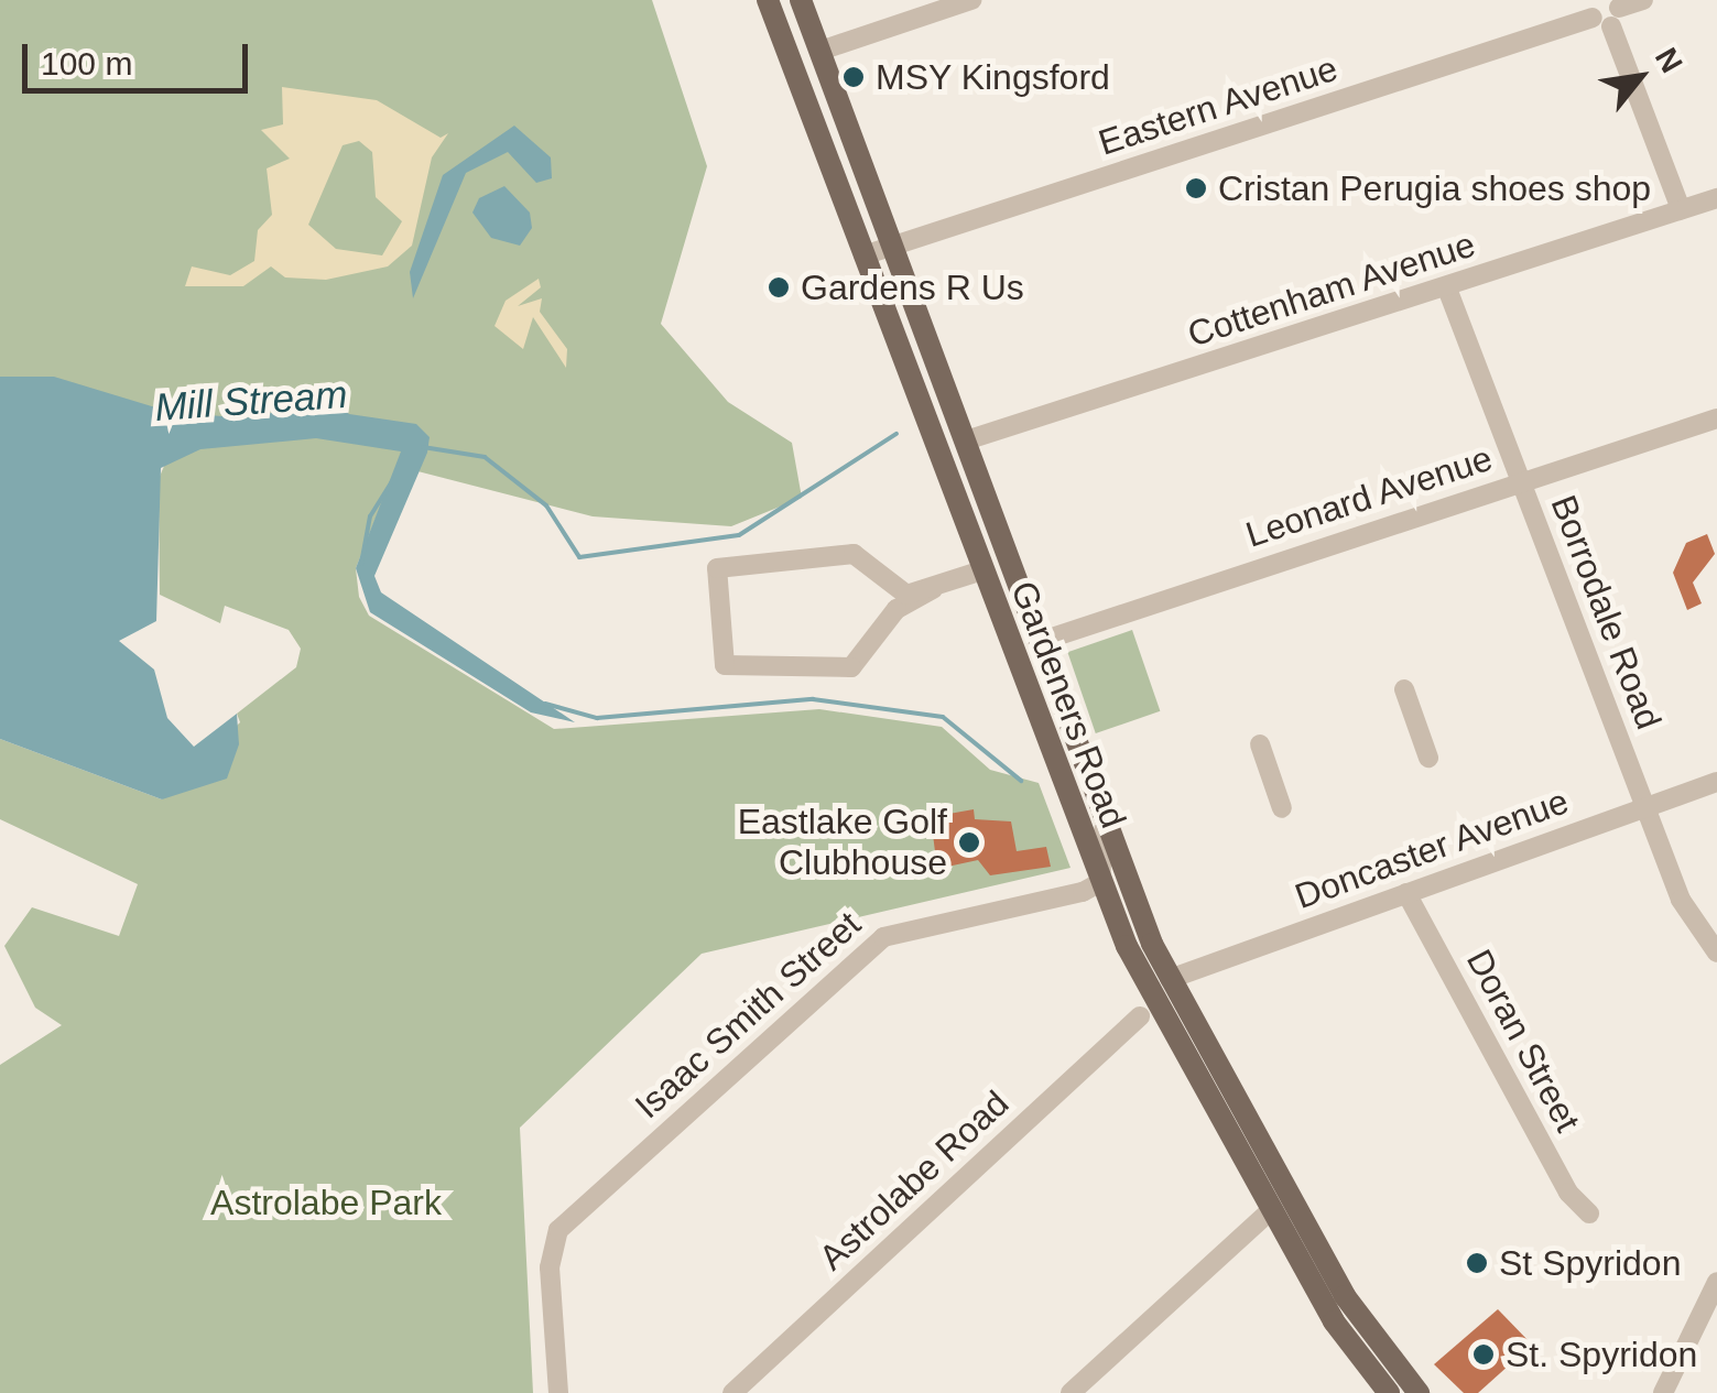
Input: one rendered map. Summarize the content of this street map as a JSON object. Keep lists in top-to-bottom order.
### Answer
{
  "streets": {
    "main road": ["Gardeners Road"],
    "street": [
      "Eastern Avenue",
      "Cottenham Avenue",
      "Leonard Avenue",
      "Borrodale Road",
      "Doncaster Avenue",
      "Isaac Smith Street",
      "Doran Street",
      "Astrolabe Road"
    ]
  },
  "crossings": [
    ["Eastern Avenue", "Gardeners Road"],
    ["Cottenham Avenue", "Borrodale Road"],
    ["Cottenham Avenue", "Gardeners Road"],
    ["Leonard Avenue", "Borrodale Road"],
    ["Leonard Avenue", "Gardeners Road"],
    ["Borrodale Road", "Doncaster Avenue"],
    ["Gardeners Road", "Doncaster Avenue"],
    ["Gardeners Road", "Isaac Smith Street"],
    ["Doncaster Avenue", "Doran Street"]
  ],
  "water": ["Mill Stream"],
  "parks": ["Astrolabe Park"],
  "places": [
    "MSY Kingsford",
    "Cristan Perugia shoes shop",
    "Gardens R Us",
    "Eastlake Golf Clubhouse",
    "St Spyridon",
    "St. Spyridon"
  ],
  "scale_bar": "100 m",
  "north": "top right"
}
